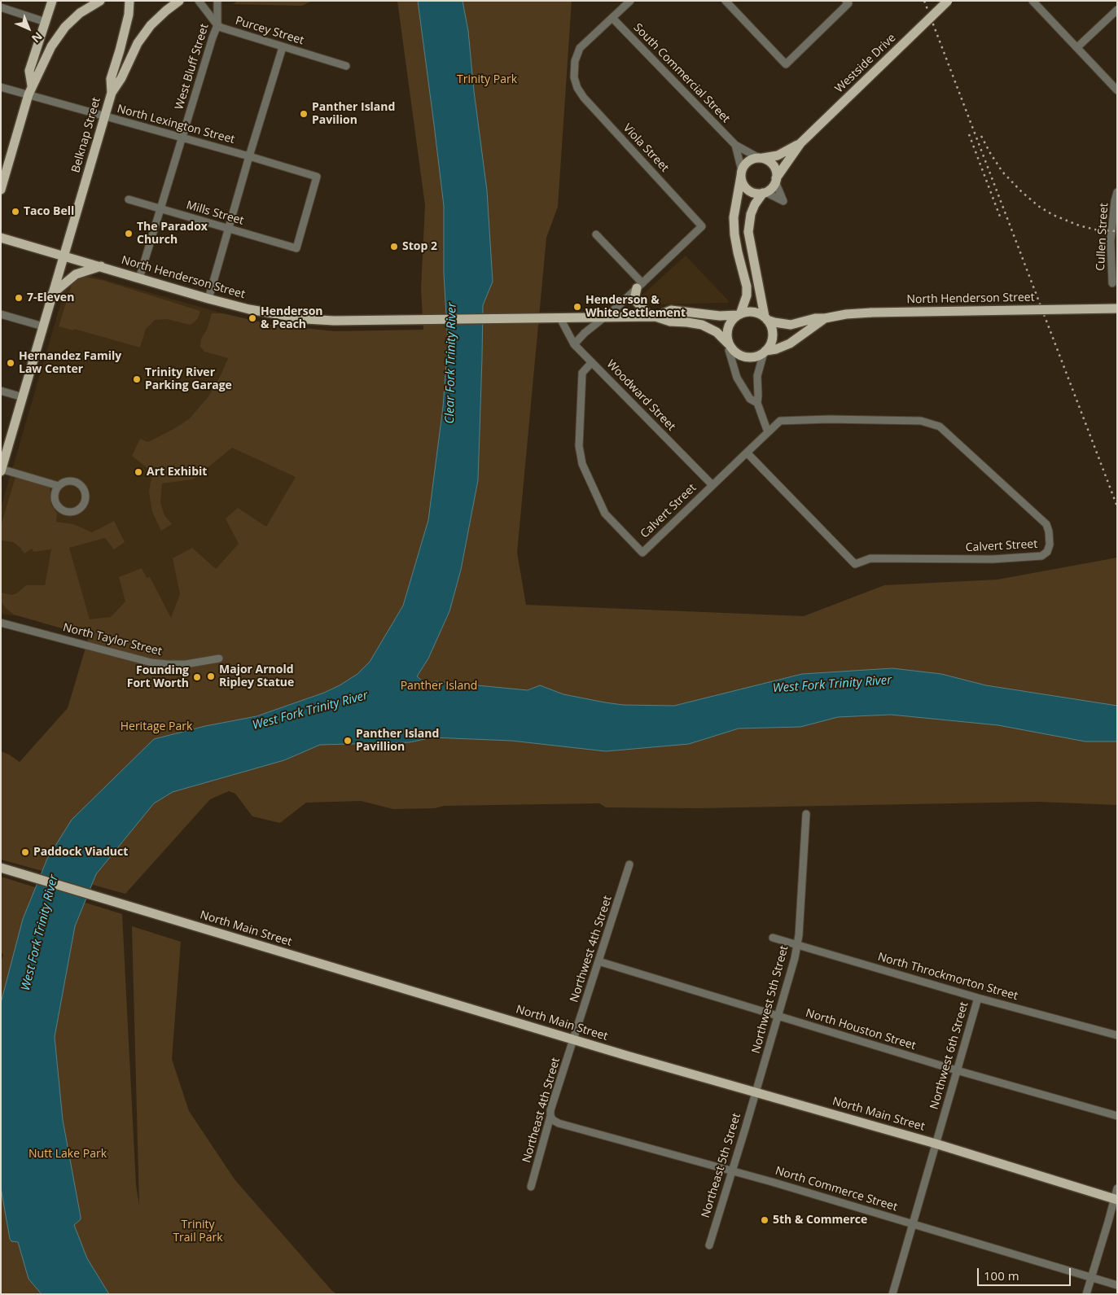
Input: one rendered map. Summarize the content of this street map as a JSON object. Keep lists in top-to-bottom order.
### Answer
{
  "streets": {
    "main road": [
      "Westside Drive",
      "Belknap Street",
      "North Henderson Street",
      "North Main Street"
    ],
    "street": [
      "Purcey Street",
      "West Bluff Street",
      "South Commercial Street",
      "North Lexington Street",
      "Viola Street",
      "Mills Street",
      "Cullen Street",
      "Woodward Street",
      "Calvert Street",
      "North Taylor Street",
      "Northwest 4th Street",
      "North Throckmorton Street",
      "Northwest 5th Street",
      "North Houston Street",
      "Northwest 6th Street",
      "Northeast 4th Street",
      "Northeast 5th Street",
      "North Commerce Street"
    ]
  },
  "crossings": [
    ["Purcey Street", "West Bluff Street"],
    ["Westside Drive", "South Commercial Street"],
    ["West Bluff Street", "North Lexington Street"],
    ["West Bluff Street", "Mills Street"],
    ["West Bluff Street", "North Henderson Street"],
    ["South Commercial Street", "Viola Street"],
    ["North Lexington Street", "Belknap Street"],
    ["North Lexington Street", "Mills Street"],
    ["Belknap Street", "North Henderson Street"],
    ["North Henderson Street", "Woodward Street"],
    ["Woodward Street", "Calvert Street"],
    ["North Main Street", "Northwest 4th Street"],
    ["North Main Street", "Northwest 5th Street"],
    ["North Main Street", "Northwest 6th Street"],
    ["North Main Street", "Northeast 4th Street"],
    ["North Main Street", "Northeast 5th Street"],
    ["Northwest 4th Street", "North Houston Street"],
    ["Northwest 4th Street", "Northeast 4th Street"],
    ["North Throckmorton Street", "Northwest 5th Street"],
    ["North Throckmorton Street", "Northwest 6th Street"],
    ["Northwest 5th Street", "North Houston Street"],
    ["Northwest 5th Street", "Northeast 5th Street"],
    ["North Houston Street", "Northwest 6th Street"],
    ["Northwest 6th Street", "North Commerce Street"],
    ["Northeast 4th Street", "North Commerce Street"],
    ["Northeast 5th Street", "North Commerce Street"]
  ],
  "water": ["Clear Fork Trinity River", "West Fork Trinity River"],
  "parks": [
    "Trinity Park",
    "Panther Island",
    "Heritage Park",
    "Nutt Lake Park",
    "Trinity Trail Park"
  ],
  "places": [
    "Panther Island Pavilion",
    "Taco Bell",
    "The Paradox Church",
    "Stop 2",
    "7-Eleven",
    "Henderson & White Settlement",
    "Henderson & Peach",
    "Hernandez Family Law Center",
    "Trinity River Parking Garage",
    "Art Exhibit",
    "Major Arnold Ripley Statue",
    "Founding Fort Worth",
    "Panther Island Pavillion",
    "Paddock Viaduct",
    "5th & Commerce"
  ],
  "scale_bar": "100 m",
  "north": "bottom right"
}
